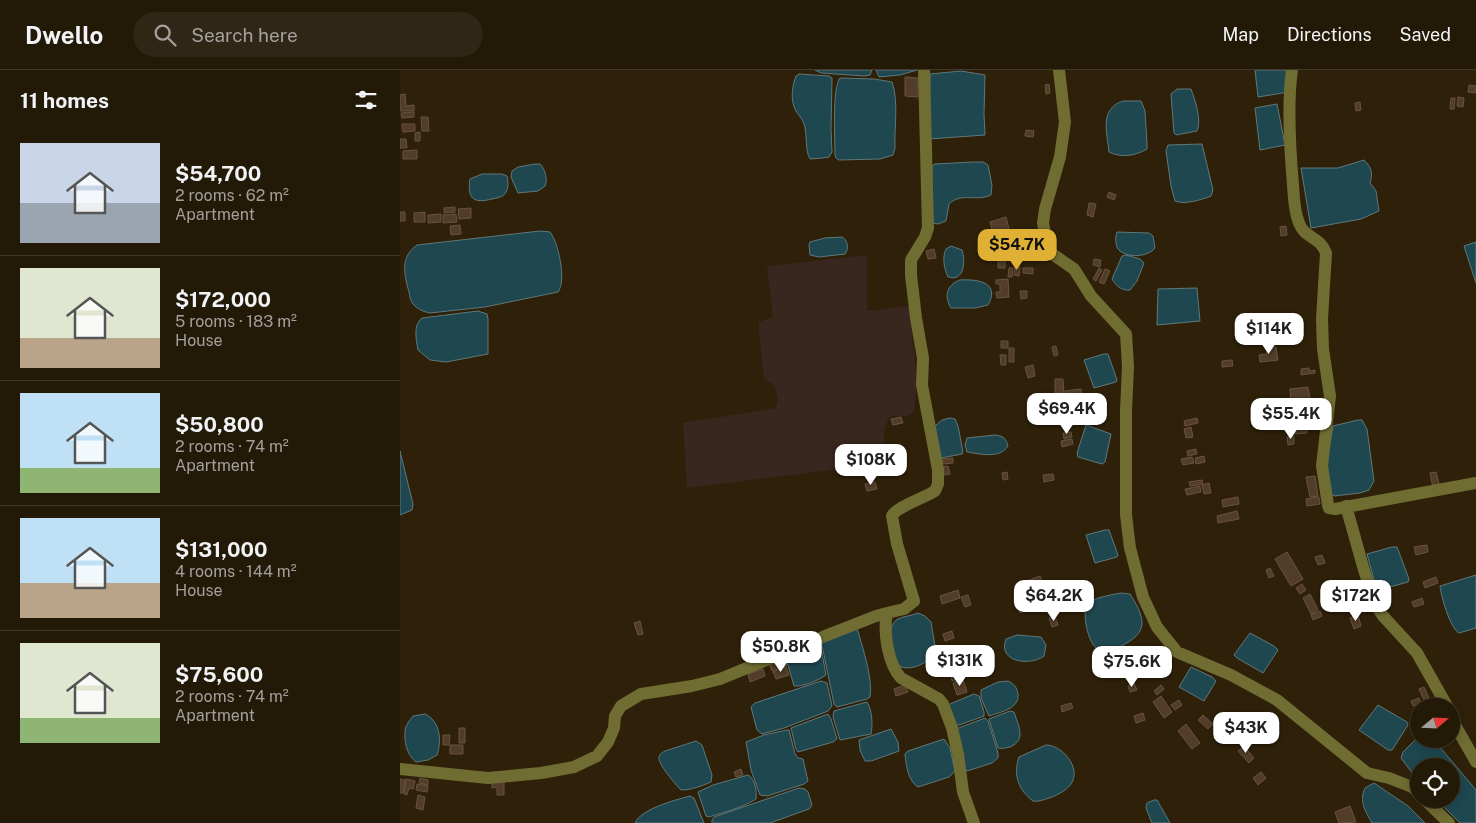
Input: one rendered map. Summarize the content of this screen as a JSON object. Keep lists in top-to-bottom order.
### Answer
{
  "north": "right",
  "page": {
    "header": "Dwello",
    "search": "Search here",
    "nav": ["Map", "Directions", "Saved"],
    "heading": "11 homes",
    "list": [
      {
        "name": "$54,700",
        "note": "2 rooms · 62 m² · Apartment"
      },
      {
        "name": "$172,000",
        "note": "5 rooms · 183 m² · House"
      },
      {
        "name": "$50,800",
        "note": "2 rooms · 74 m² · Apartment"
      },
      {
        "name": "$131,000",
        "note": "4 rooms · 144 m² · House"
      },
      {
        "name": "$75,600",
        "note": "2 rooms · 74 m² · Apartment"
      }
    ],
    "price": [
      "$54.7K",
      "$114K",
      "$69.4K",
      "$55.4K",
      "$108K",
      "$64.2K",
      "$172K",
      "$50.8K",
      "$131K",
      "$75.6K",
      "$43K"
    ]
  }
}
